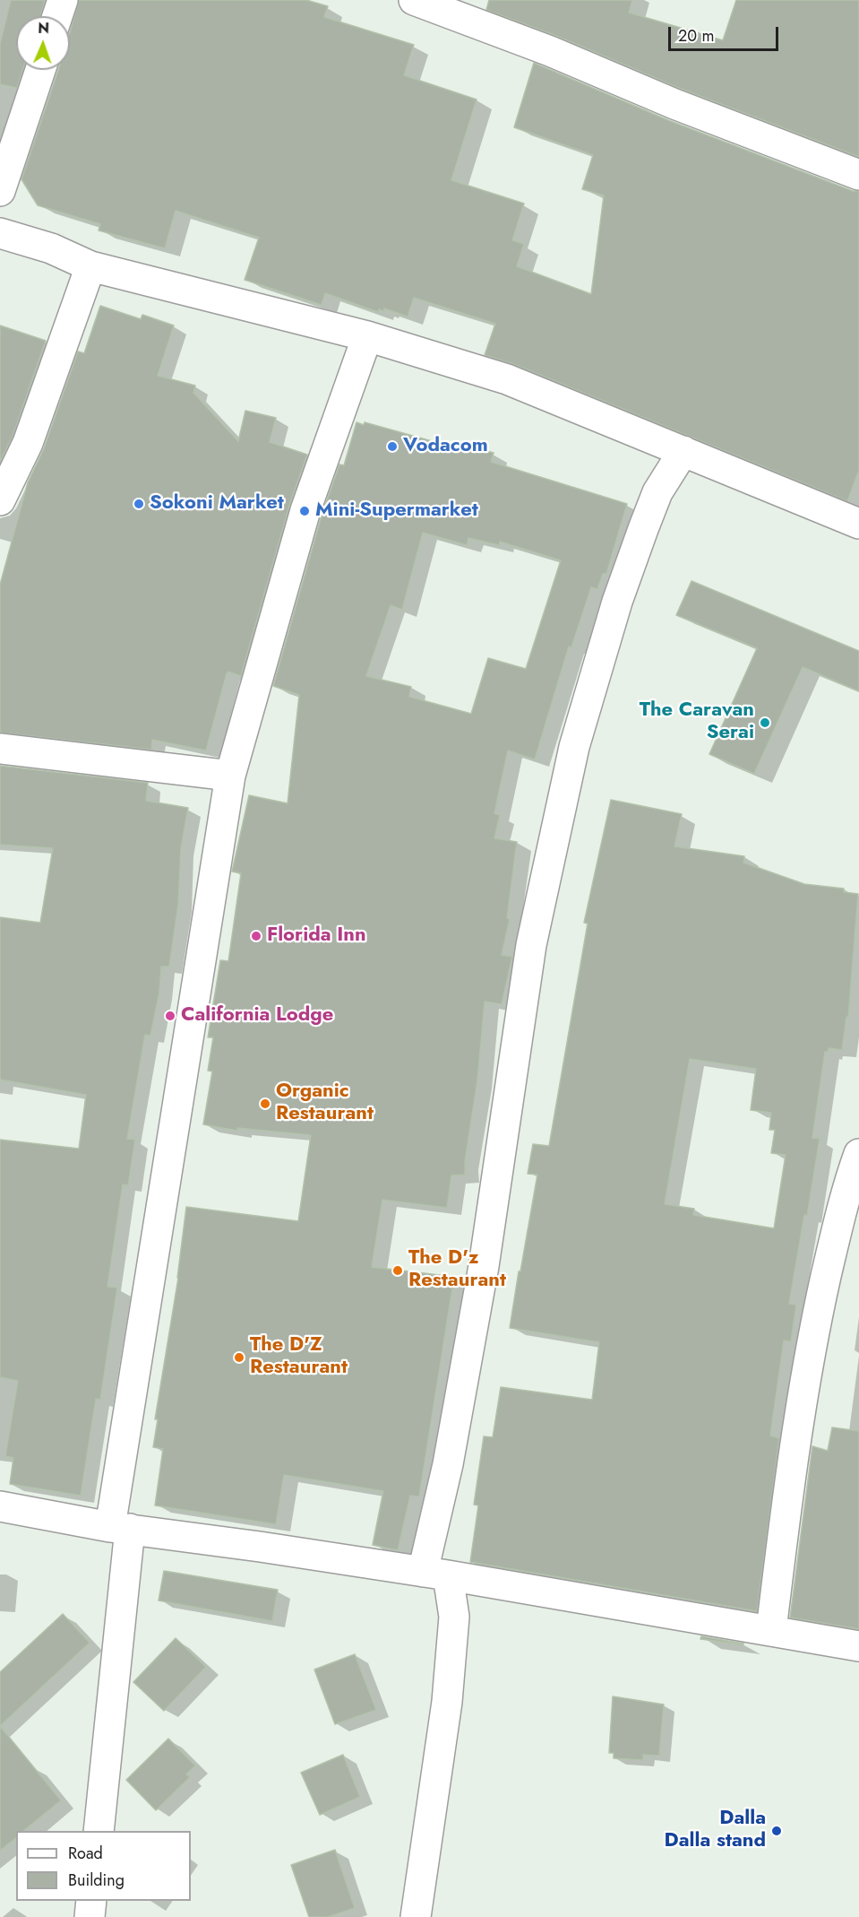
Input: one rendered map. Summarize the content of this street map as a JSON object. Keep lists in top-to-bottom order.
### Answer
{
  "places": [
    "Vodacom",
    "Sokoni Market",
    "Mini-Supermarket",
    "The Caravan Serai",
    "Florida Inn",
    "California Lodge",
    "Organic Restaurant",
    "The D'z Restaurant",
    "The D'Z Restaurant",
    "Dalla Dalla stand"
  ],
  "legend": ["Road", "Building"],
  "scale_bar": "20 m",
  "north": "top"
}
